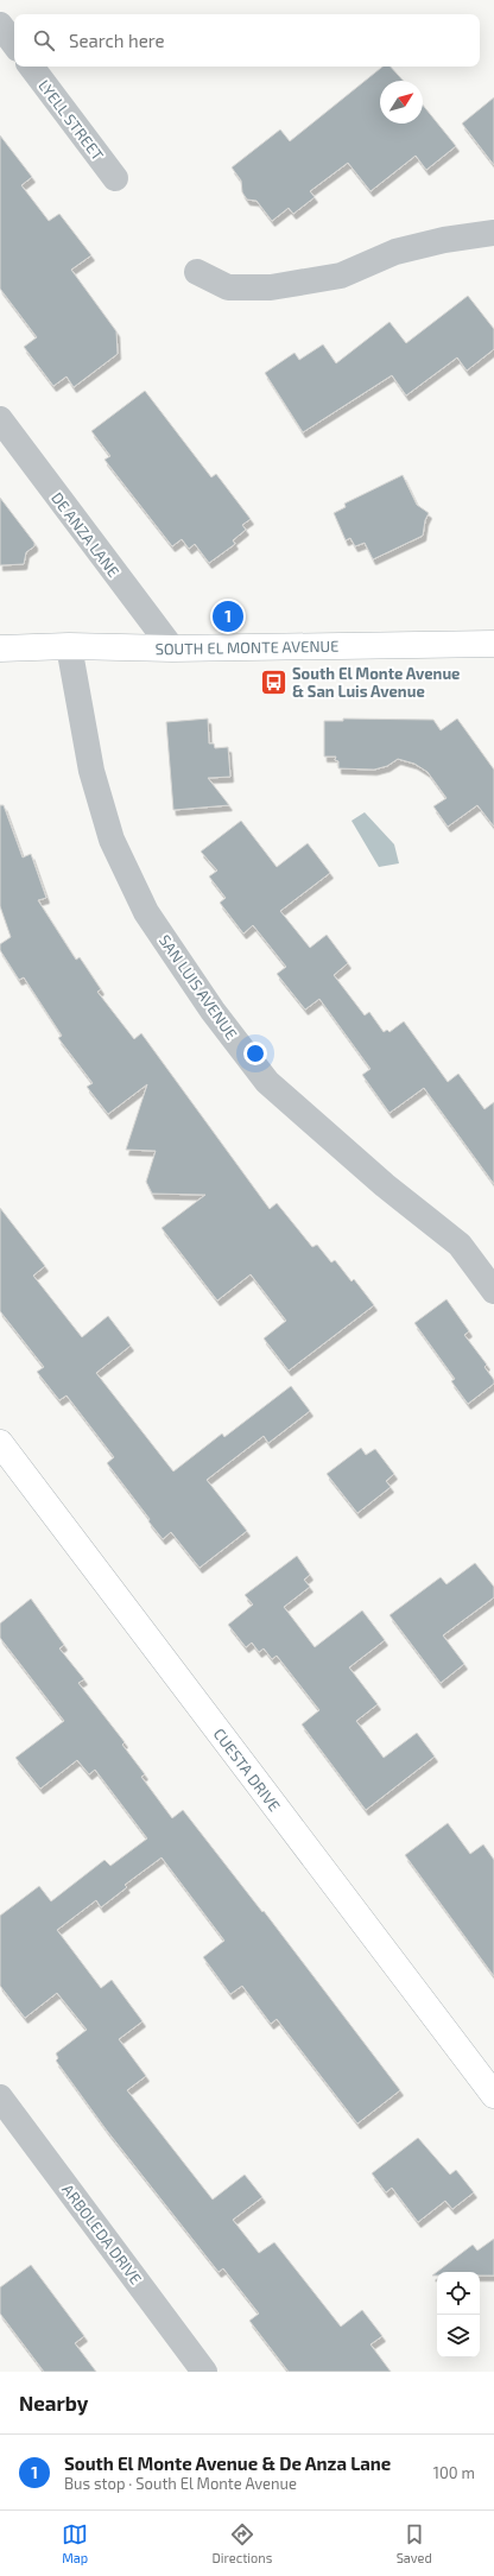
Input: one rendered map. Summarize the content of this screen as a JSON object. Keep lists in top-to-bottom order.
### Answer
{
  "streets": {
    "street": [
      "LYELL STREET",
      "DE ANZA LANE",
      "SOUTH EL MONTE AVENUE",
      "SAN LUIS AVENUE",
      "CUESTA DRIVE",
      "ARBOLEDA DRIVE"
    ]
  },
  "crossings": [
    ["DE ANZA LANE", "SOUTH EL MONTE AVENUE"],
    ["SOUTH EL MONTE AVENUE", "SAN LUIS AVENUE"]
  ],
  "places": {
    "bus stop": ["South El Monte Avenue & San Luis Avenue"]
  },
  "north": "top right",
  "page": {
    "search": "Search here",
    "pins": "1",
    "heading": "Nearby",
    "list": [
      {
        "mark": "1",
        "name": "South El Monte Avenue & De Anza Lane",
        "note": "Bus stop · South El Monte Avenue",
        "value": "100 m"
      }
    ],
    "nav": ["Map", "Directions", "Saved"]
  }
}
